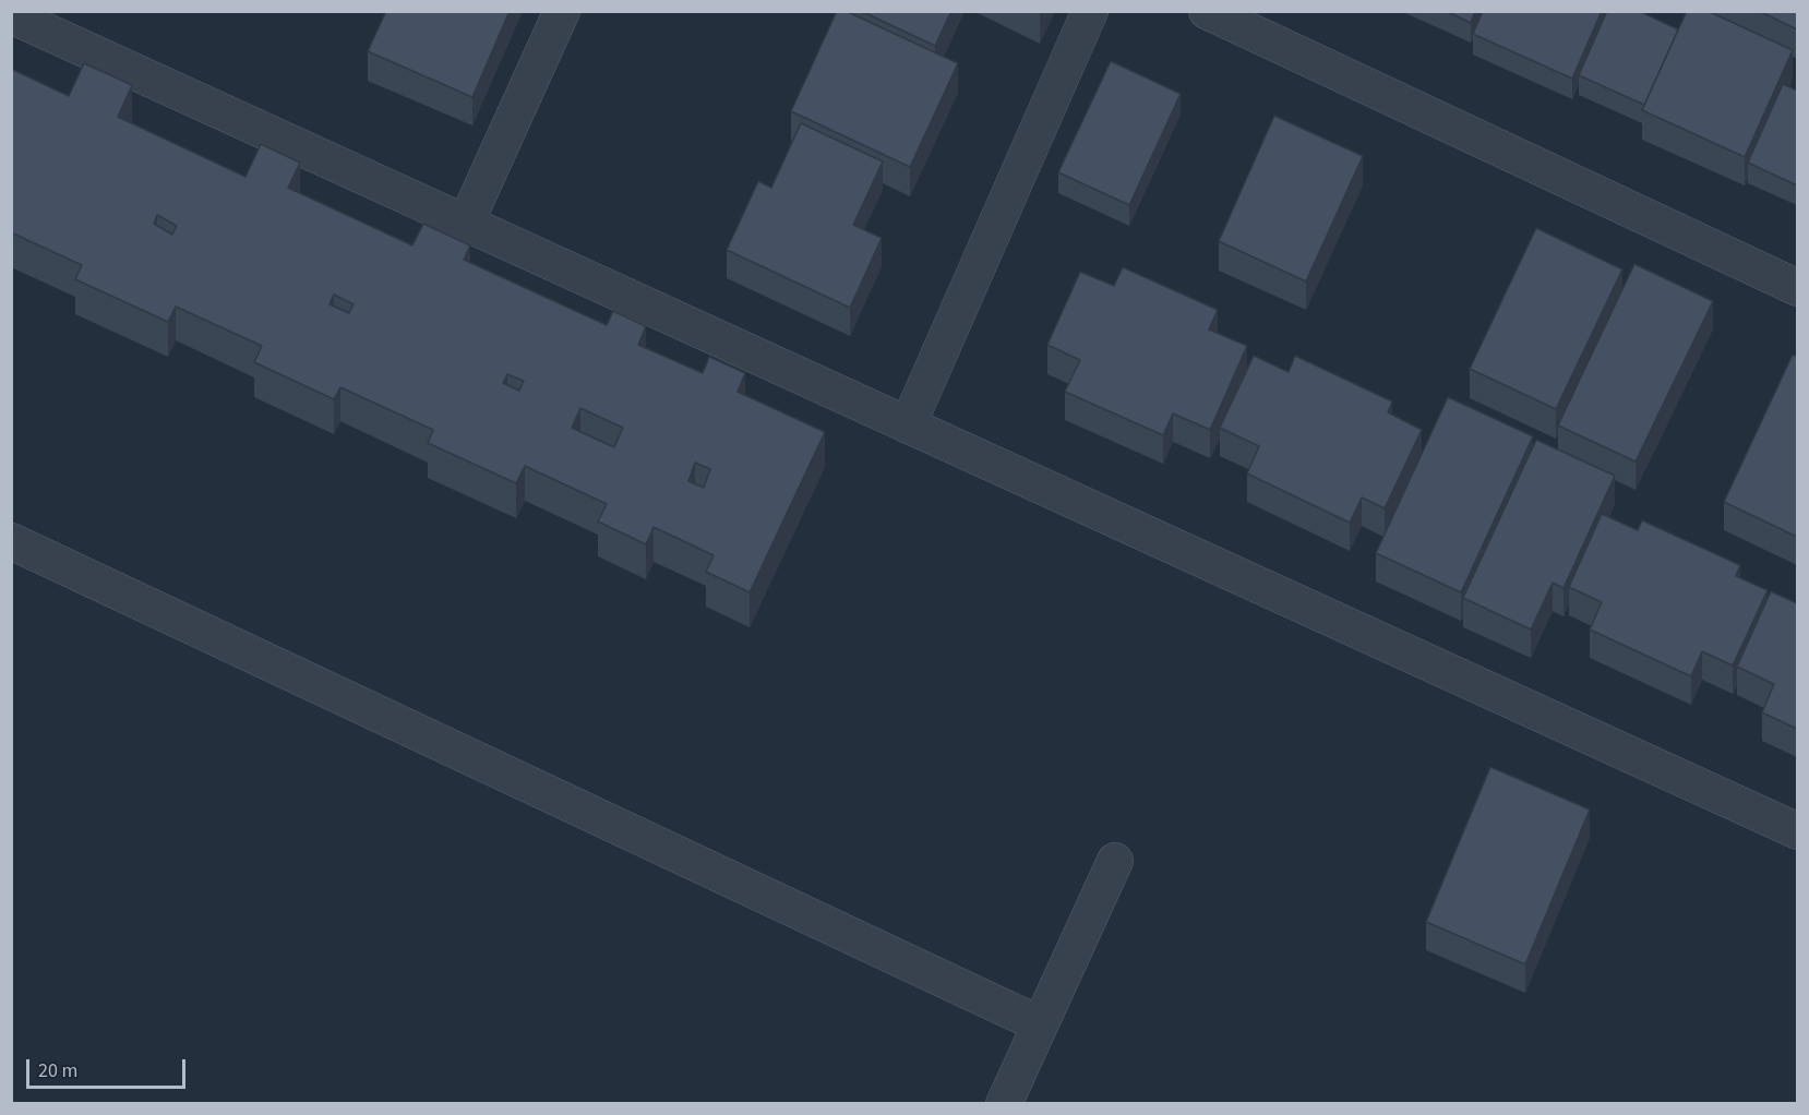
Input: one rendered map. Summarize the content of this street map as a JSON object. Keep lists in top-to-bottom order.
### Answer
{
  "scale_bar": "20 m"
}
